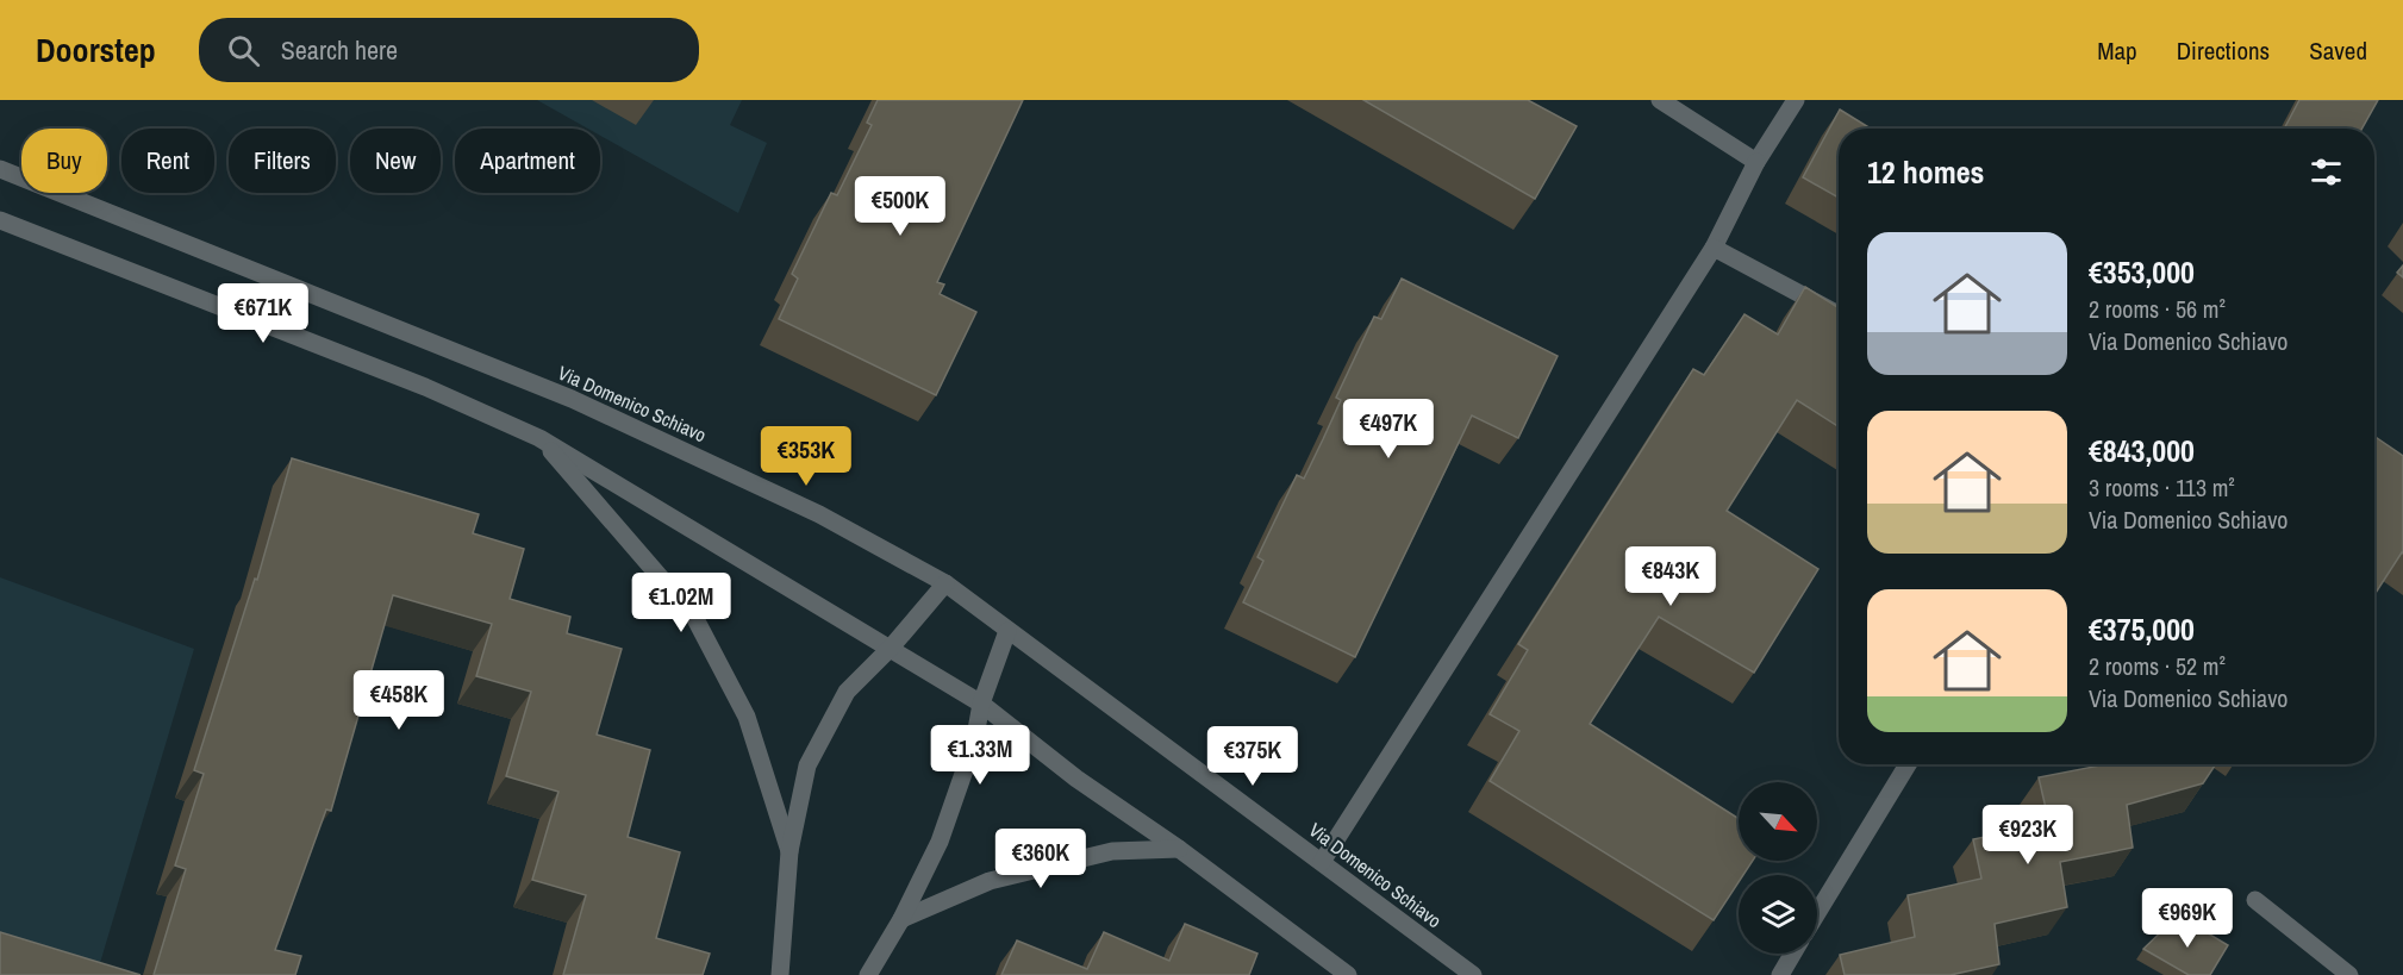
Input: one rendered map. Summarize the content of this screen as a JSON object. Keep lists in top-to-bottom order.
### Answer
{
  "streets": {
    "street": ["Via Domenico Schiavo"]
  },
  "north": "bottom right",
  "page": {
    "header": "Doorstep",
    "search": "Search here",
    "nav": ["Map", "Directions", "Saved"],
    "chip": [
      "Buy",
      "Rent",
      "Filters",
      "New",
      "Apartment"
    ],
    "heading": "12 homes",
    "price": [
      "€500K",
      "€671K",
      "€497K",
      "€353K",
      "€843K",
      "€1.02M",
      "€458K",
      "€1.33M",
      "€375K",
      "€923K",
      "€360K",
      "€969K"
    ],
    "list": [
      {
        "name": "€353,000",
        "note": "2 rooms · 56 m² · Via Domenico Schiavo"
      },
      {
        "name": "€843,000",
        "note": "3 rooms · 113 m² · Via Domenico Schiavo"
      },
      {
        "name": "€375,000",
        "note": "2 rooms · 52 m² · Via Domenico Schiavo"
      }
    ]
  }
}
